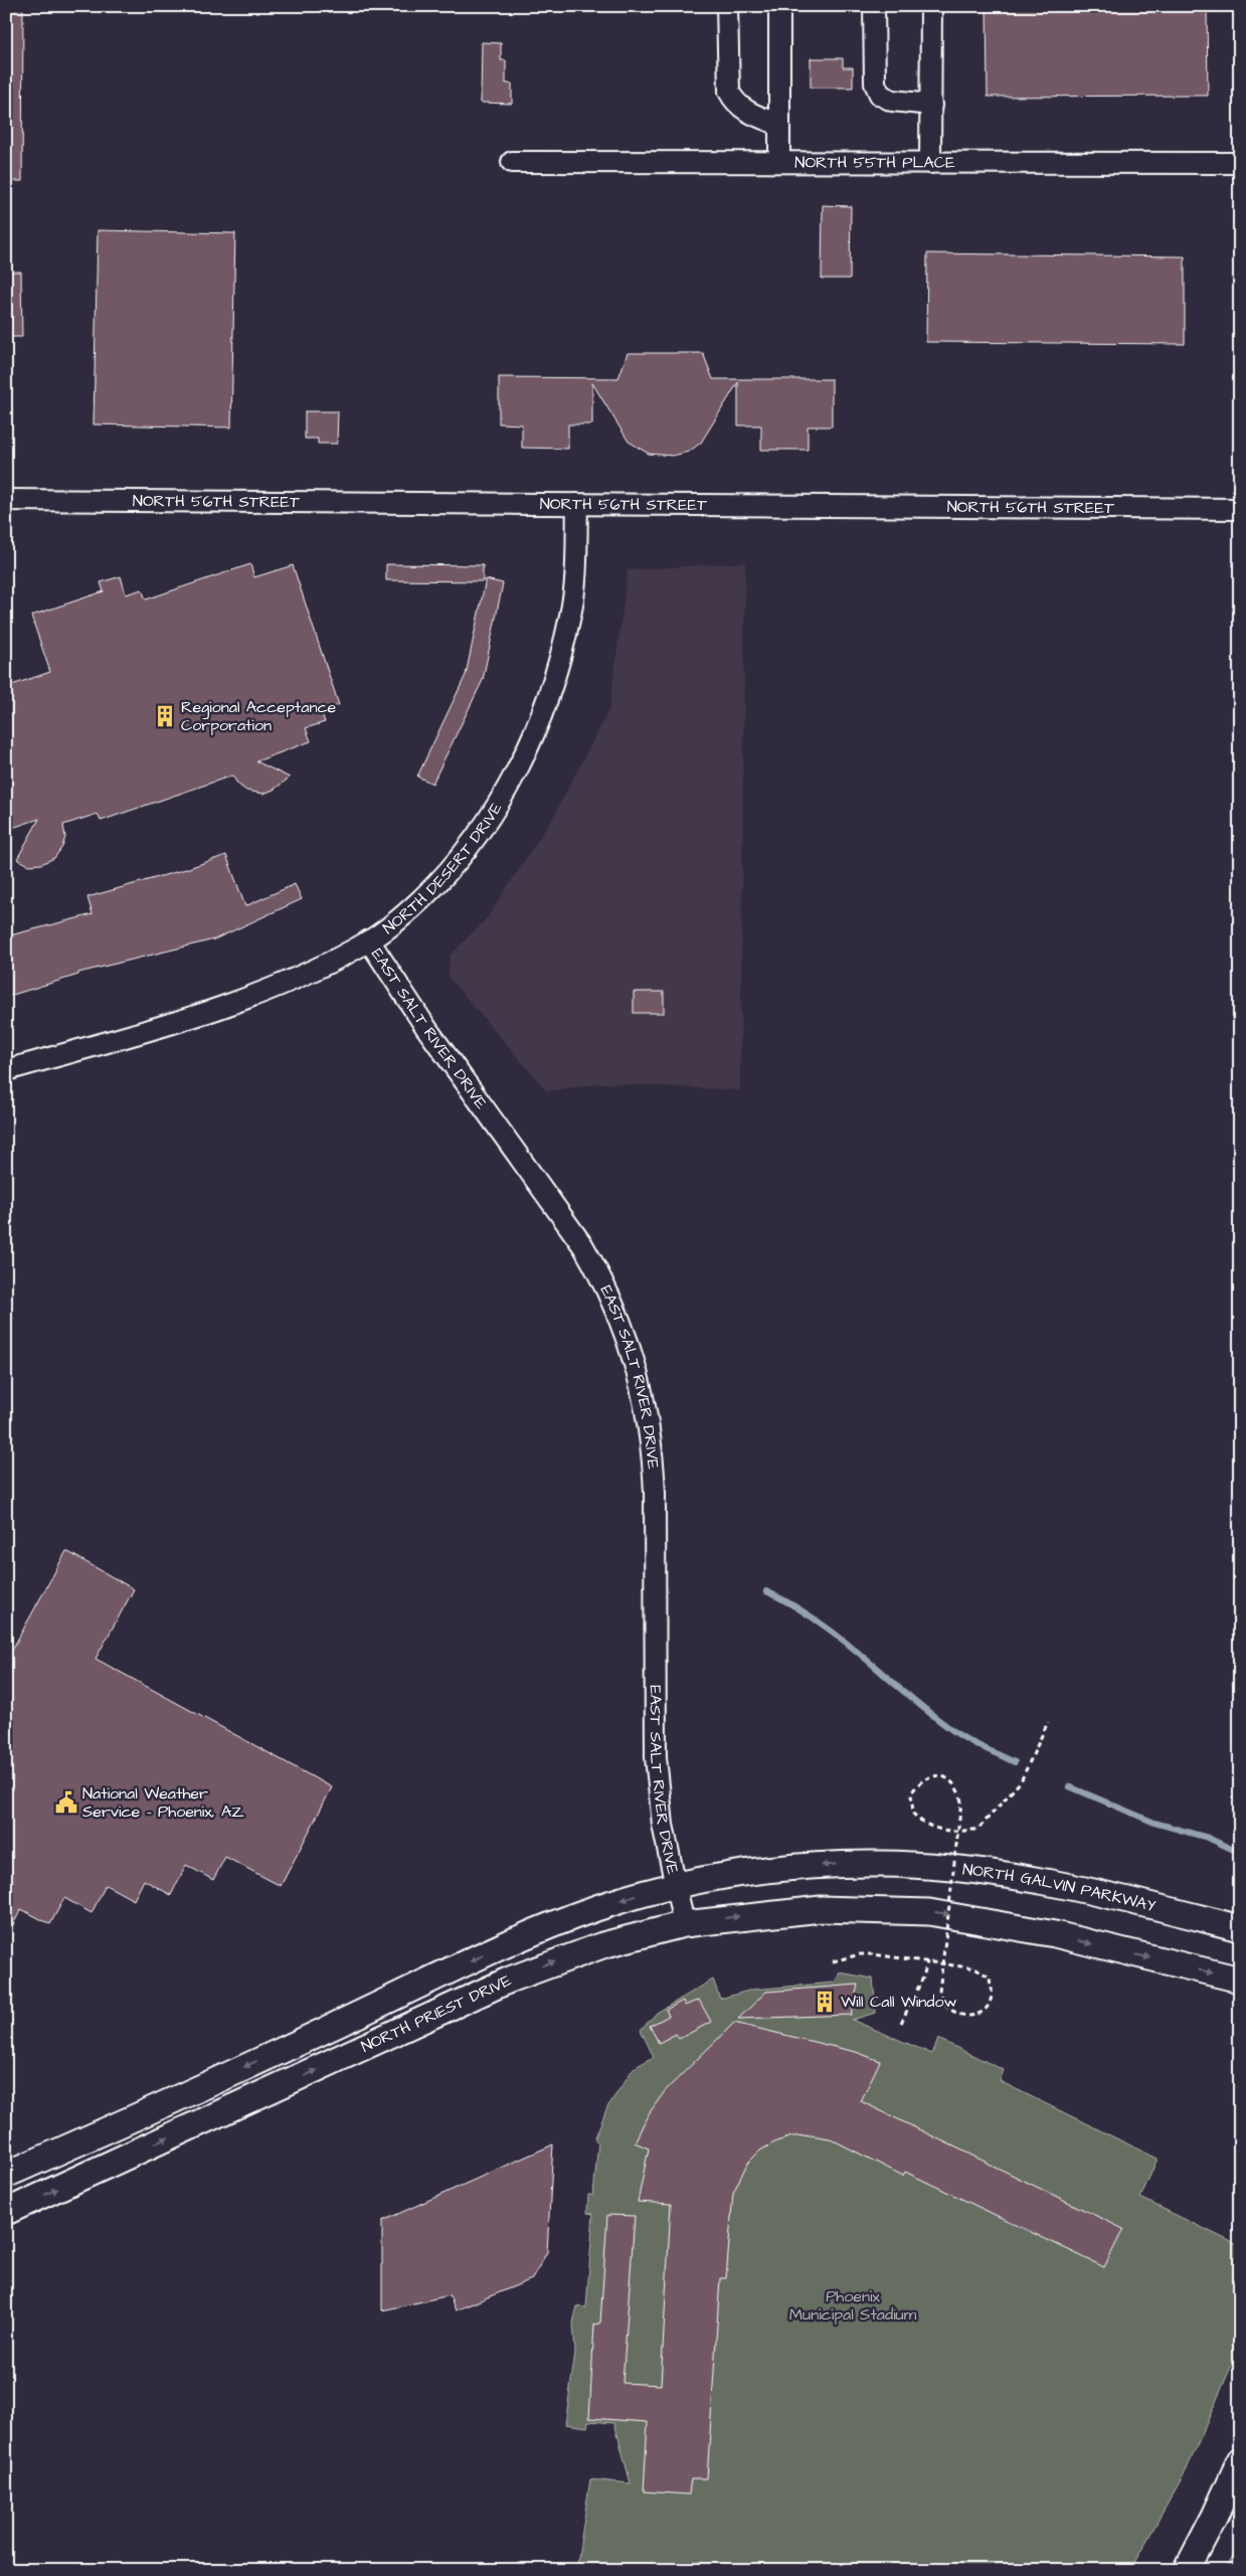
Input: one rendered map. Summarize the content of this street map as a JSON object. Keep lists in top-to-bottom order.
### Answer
{
  "streets": {
    "main road": ["NORTH GALVIN PARKWAY", "NORTH PRIEST DRIVE"],
    "street": [
      "NORTH 55TH PLACE",
      "NORTH 56TH STREET",
      "NORTH DESERT DRIVE",
      "EAST SALT RIVER DRIVE"
    ]
  },
  "crossings": [
    ["NORTH 56TH STREET", "NORTH DESERT DRIVE"],
    ["NORTH DESERT DRIVE", "EAST SALT RIVER DRIVE"],
    ["EAST SALT RIVER DRIVE", "NORTH PRIEST DRIVE"],
    ["NORTH GALVIN PARKWAY", "NORTH PRIEST DRIVE"]
  ],
  "parks": ["Phoenix Municipal Stadium"],
  "places": {
    "building": ["Regional Acceptance Corporation", "Will Call Window"],
    "public building": ["National Weather Service - Phoenix, AZ"]
  }
}
